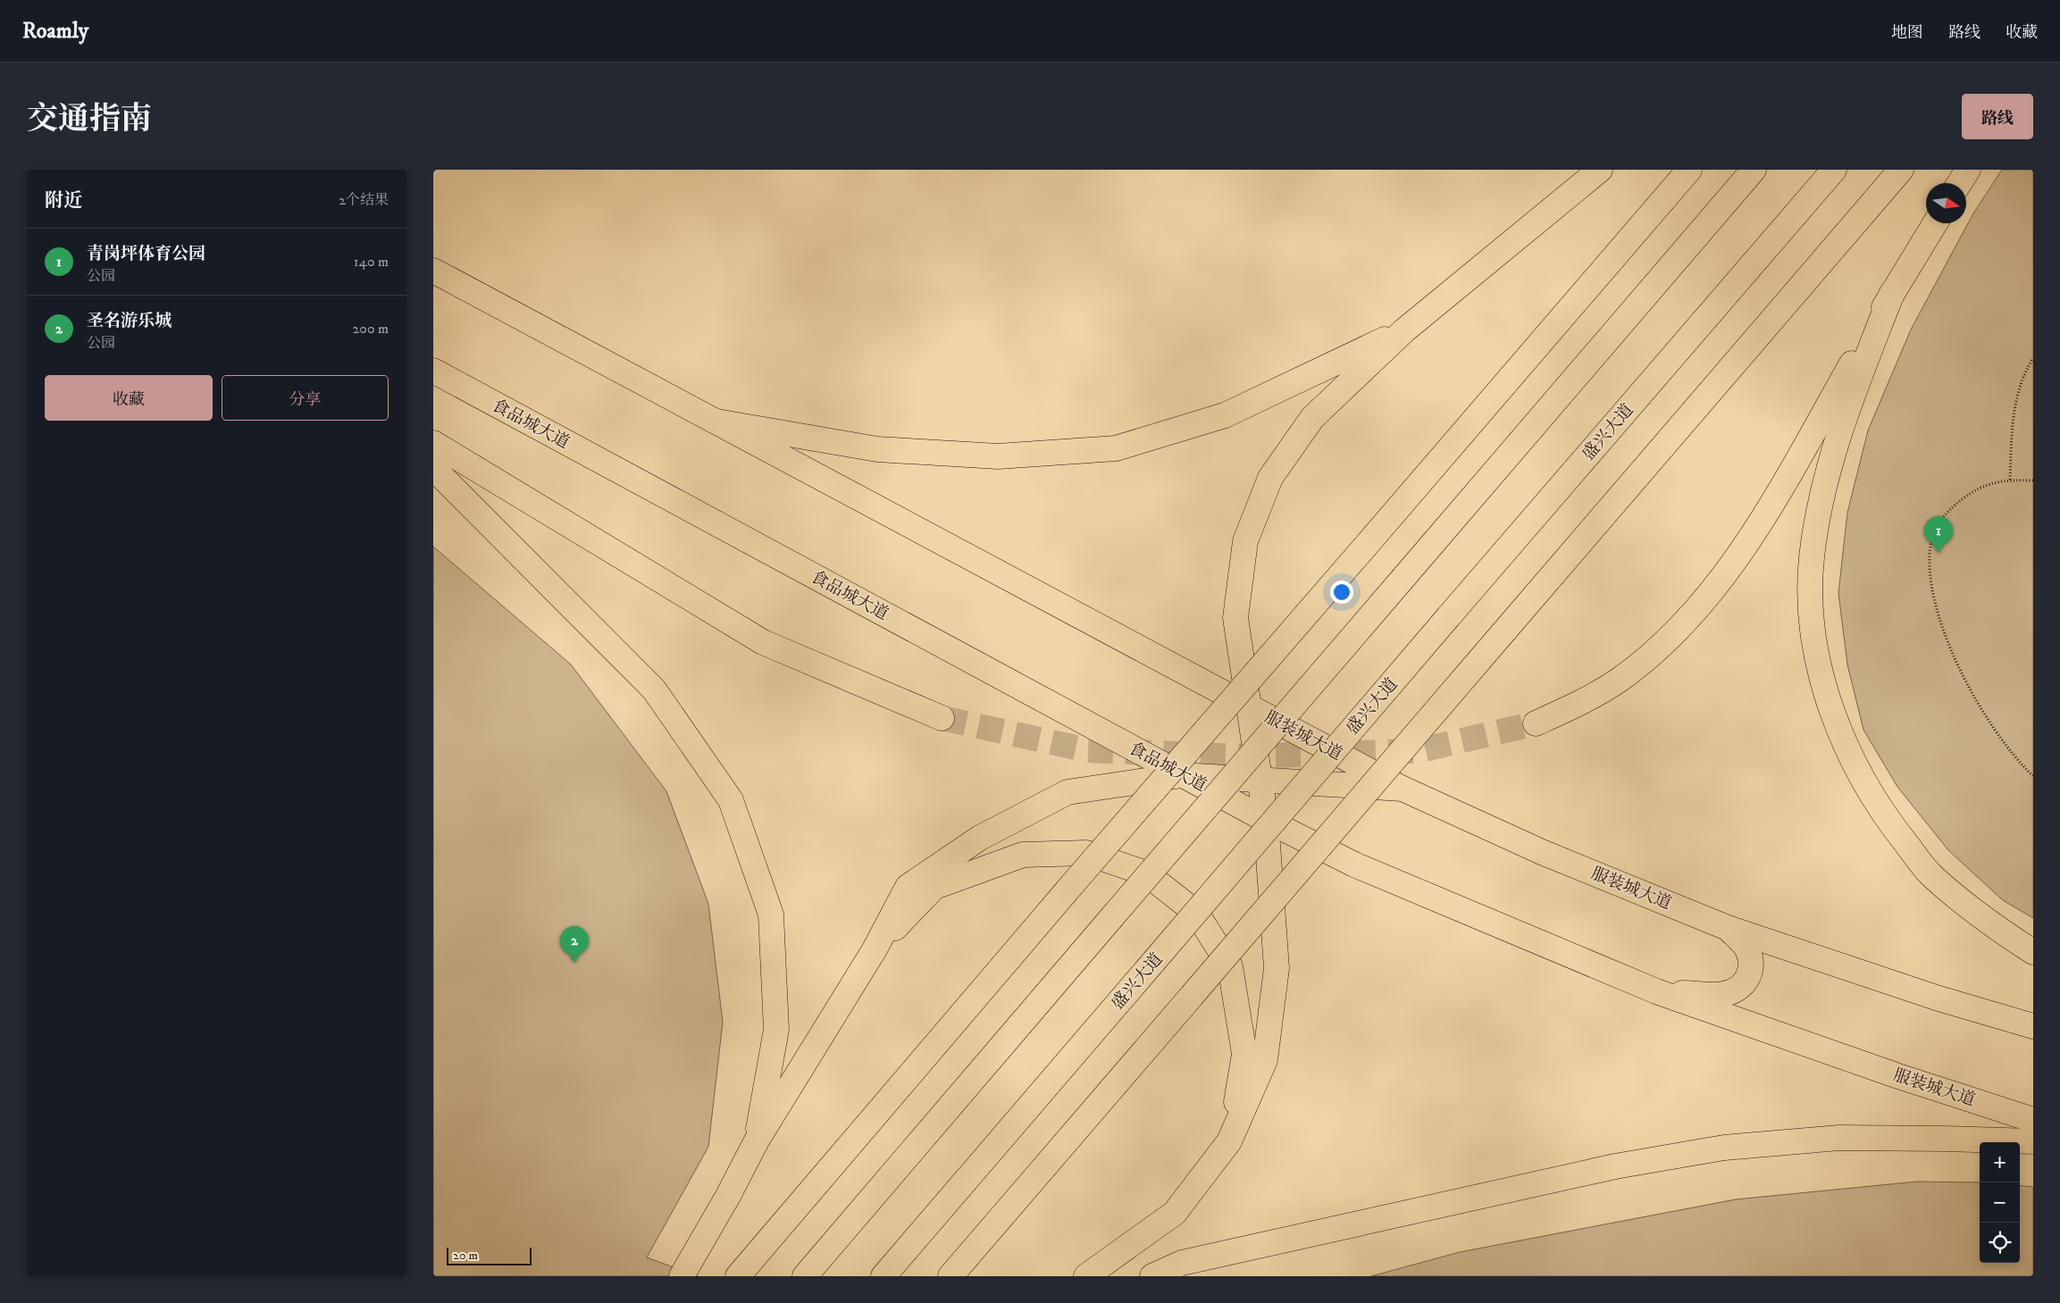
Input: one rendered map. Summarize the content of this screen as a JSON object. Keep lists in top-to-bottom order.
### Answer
{
  "streets": {
    "main road": ["食品城大道", "盛兴大道", "服装城大道"]
  },
  "crossings": [
    ["食品城大道", "服装城大道"]
  ],
  "scale_bar": "20 m",
  "north": "right",
  "page": {
    "header": "Roamly",
    "nav": ["地图", "路线", "收藏"],
    "title": "交通指南",
    "buttons": [
      "路线",
      ["收藏", "分享"]
    ],
    "heading": ["附近", "2个结果"],
    "list": [
      {
        "mark": "1",
        "name": "青岗坪体育公园",
        "note": "公园",
        "value": "140 m"
      },
      {
        "mark": "2",
        "name": "圣名游乐城",
        "note": "公园",
        "value": "200 m"
      }
    ],
    "pins": ["1", "2"],
    "map_buttons": ["+", "−"],
    "scale": "20 m"
  }
}
